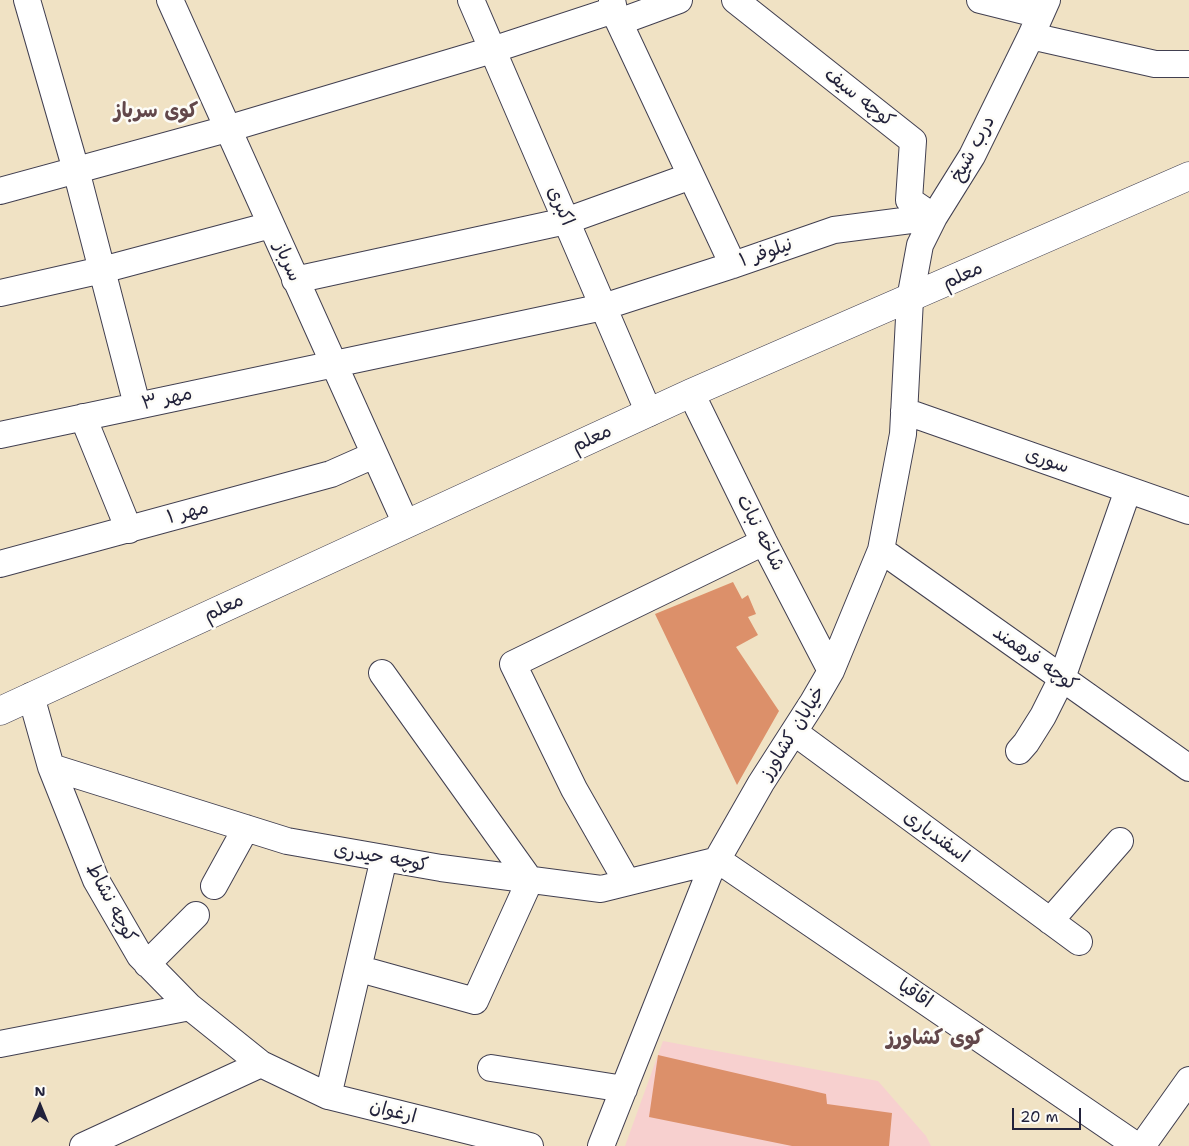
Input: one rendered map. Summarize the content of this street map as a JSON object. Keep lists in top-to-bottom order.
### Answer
{
  "streets": {
    "main road": ["معلم"],
    "street": [
      "کوچه سیف",
      "درب شیخ",
      "اکبری",
      "نیلوفر ۱",
      "سرباز",
      "مهر ۳",
      "سوری",
      "مهر ۱",
      "شاخه نبات",
      "کوچه فرهمند",
      "خیابان کشاورز",
      "اسفندیاری",
      "کوچه حیدری",
      "کوچه نشاط",
      "اقاقیا",
      "ارغوان"
    ]
  },
  "crossings": [
    ["کوچه سیف", "درب شیخ"],
    ["کوچه سیف", "نیلوفر ۱"],
    ["درب شیخ", "نیلوفر ۱"],
    ["درب شیخ", "معلم"],
    ["درب شیخ", "خیابان کشاورز"],
    ["اکبری", "نیلوفر ۱"],
    ["اکبری", "معلم"],
    ["نیلوفر ۱", "سرباز"],
    ["نیلوفر ۱", "مهر ۳"],
    ["سرباز", "معلم"],
    ["سرباز", "مهر ۳"],
    ["سرباز", "مهر ۱"],
    ["معلم", "شاخه نبات"],
    ["معلم", "خیابان کشاورز"],
    ["معلم", "کوچه نشاط"],
    ["سوری", "خیابان کشاورز"],
    ["شاخه نبات", "خیابان کشاورز"],
    ["کوچه فرهمند", "خیابان کشاورز"],
    ["خیابان کشاورز", "اسفندیاری"],
    ["خیابان کشاورز", "کوچه حیدری"],
    ["خیابان کشاورز", "اقاقیا"],
    ["کوچه حیدری", "کوچه نشاط"],
    ["کوچه حیدری", "اقاقیا"],
    ["کوچه نشاط", "ارغوان"]
  ],
  "districts": ["کوی سرباز", "کوی کشاورز"],
  "scale_bar": "20 m",
  "north": "top"
}
